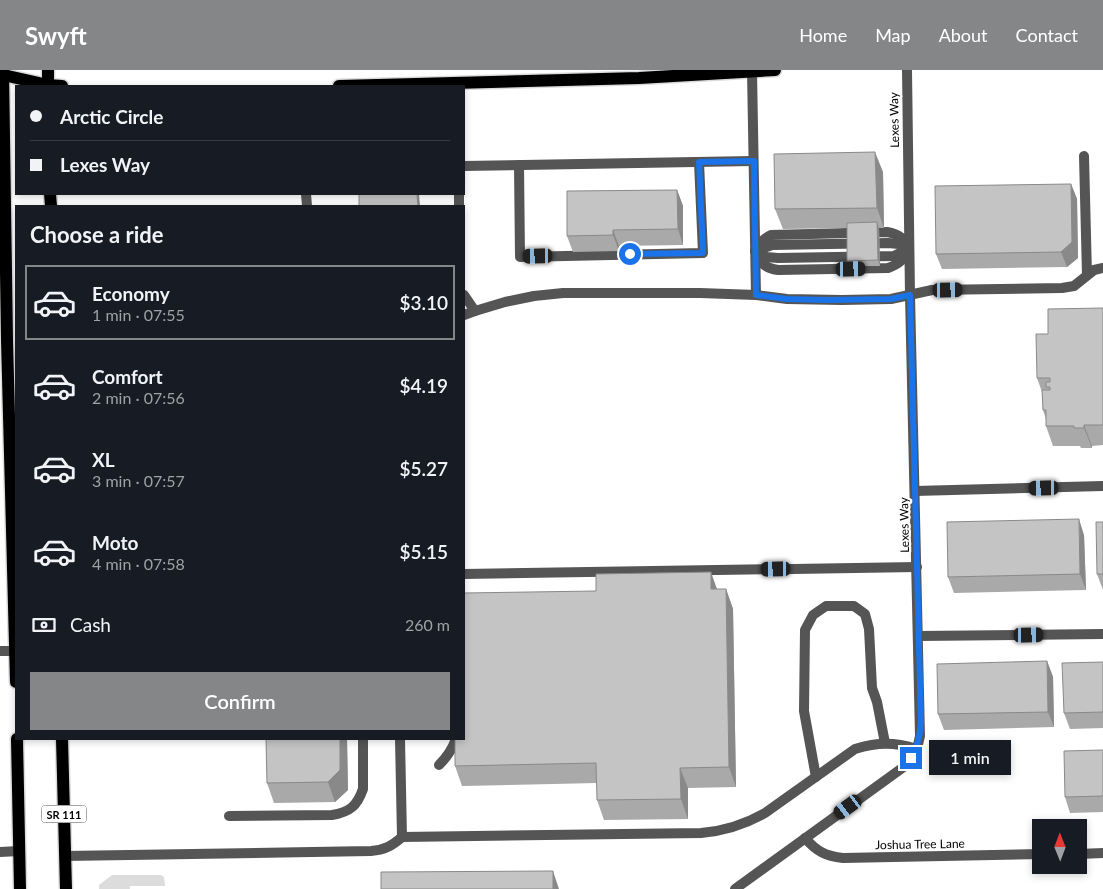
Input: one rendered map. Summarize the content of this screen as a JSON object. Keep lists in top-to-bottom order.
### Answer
{
  "streets": {
    "main road": ["SR 111"],
    "street": ["Lexes Way", "Joshua Tree Lane"]
  },
  "crossings": [
    ["Lexes Way", "Joshua Tree Lane"]
  ],
  "north": "top",
  "page": {
    "header": "Swyft",
    "nav": [
      "Home",
      "Map",
      "About",
      "Contact"
    ],
    "banner": ["Arctic Circle", "Lexes Way"],
    "heading": "Choose a ride",
    "list": [
      {
        "name": "Economy",
        "note": "1 min · 07:55",
        "value": "$3.10"
      },
      {
        "name": "Comfort",
        "note": "2 min · 07:56",
        "value": "$4.19"
      },
      {
        "name": "XL",
        "note": "3 min · 07:57",
        "value": "$5.27"
      },
      {
        "name": "Moto",
        "note": "4 min · 07:58",
        "value": "$5.15"
      }
    ],
    "pay": ["Cash", "260 m"],
    "buttons": "Confirm",
    "bubble": "1 min"
  }
}
